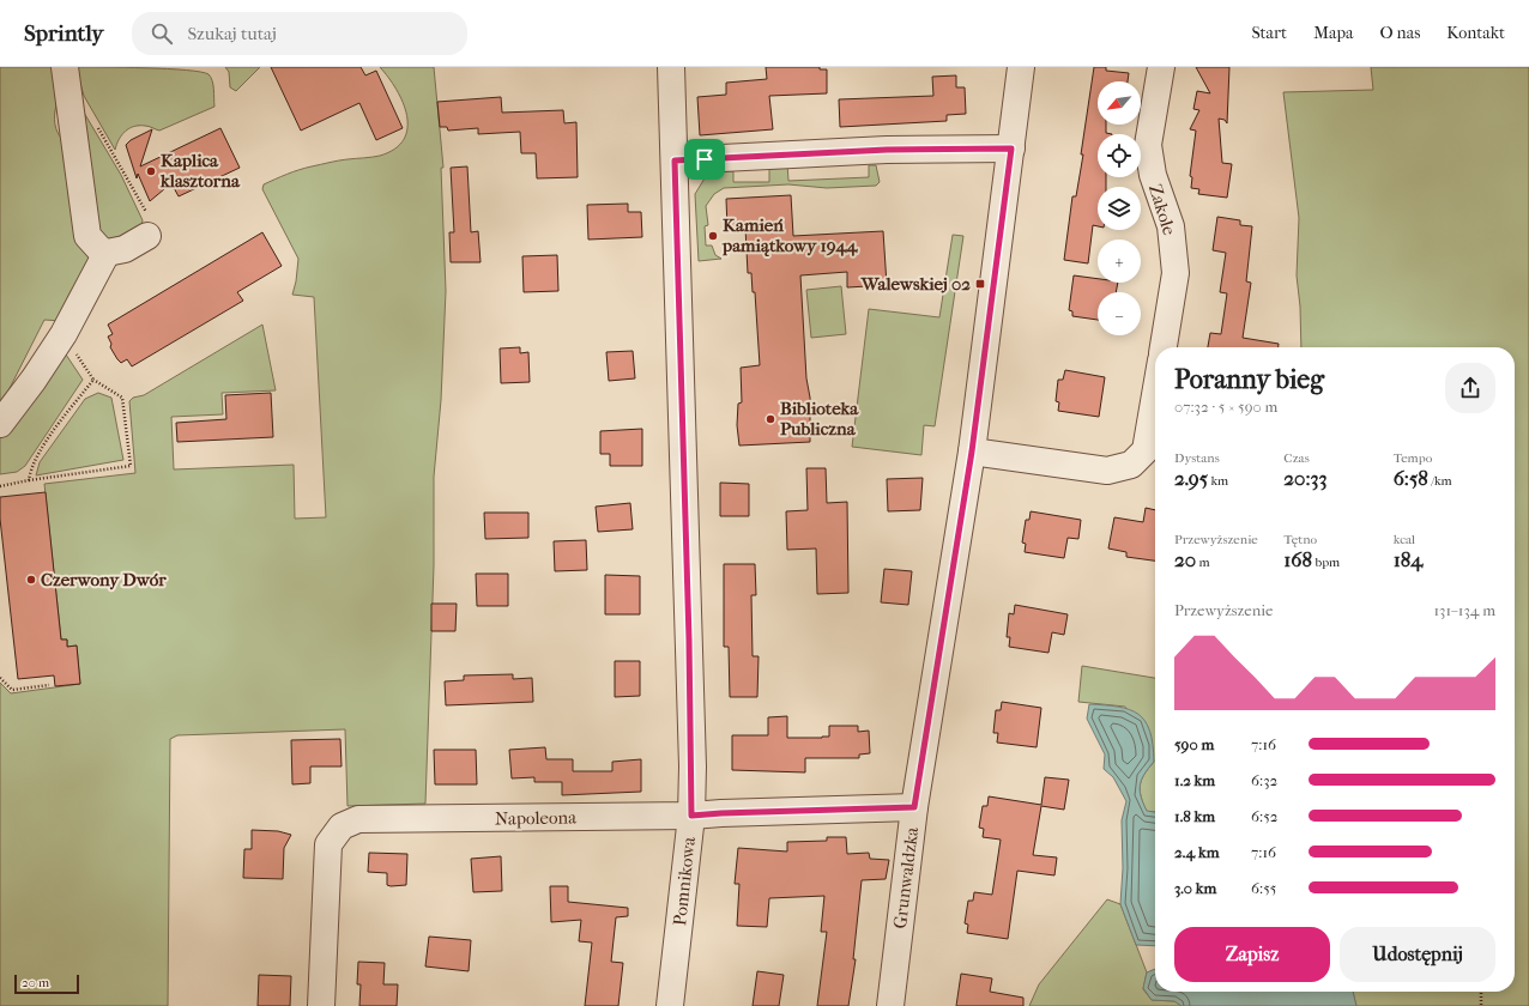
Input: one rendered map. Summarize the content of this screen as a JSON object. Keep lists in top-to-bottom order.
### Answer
{
  "streets": {
    "street": [
      "Zakole",
      "Napoleona",
      "Grunwaldzka",
      "Pomnikowa"
    ]
  },
  "crossings": [
    ["Napoleona", "Grunwaldzka"],
    ["Napoleona", "Pomnikowa"]
  ],
  "places": {
    "other": [
      "Kaplica klasztorna",
      "Kamień pamiątkowy 1944",
      "Biblioteka Publiczna",
      "Czerwony Dwór"
    ],
    "transit": ["Walewskiej 02"]
  },
  "scale_bar": "20 m",
  "north": "bottom left",
  "page": {
    "header": "Sprintly",
    "search": "Szukaj tutaj",
    "nav": [
      "Start",
      "Mapa",
      "O nas",
      "Kontakt"
    ],
    "map_buttons": ["+", "−"],
    "heading": ["Poranny bieg", "07:32 · 5 × 590 m"],
    "stats": [
      ["Dystans", "2.95 km"],
      ["Czas", "20:33"],
      ["Tempo", "6:58 /km"],
      ["Przewyższenie", "20 m"],
      ["Tętno", "168 bpm"],
      ["kcal", "184"]
    ],
    "chart": ["Przewyższenie", "131–134 m"],
    "list": [
      {
        "name": "590 m",
        "note": "7:16"
      },
      {
        "name": "1.2 km",
        "note": "6:32"
      },
      {
        "name": "1.8 km",
        "note": "6:52"
      },
      {
        "name": "2.4 km",
        "note": "7:16"
      },
      {
        "name": "3.0 km",
        "note": "6:55"
      }
    ],
    "buttons": ["Zapisz", "Udostępnij"],
    "scale": "20 m"
  }
}
